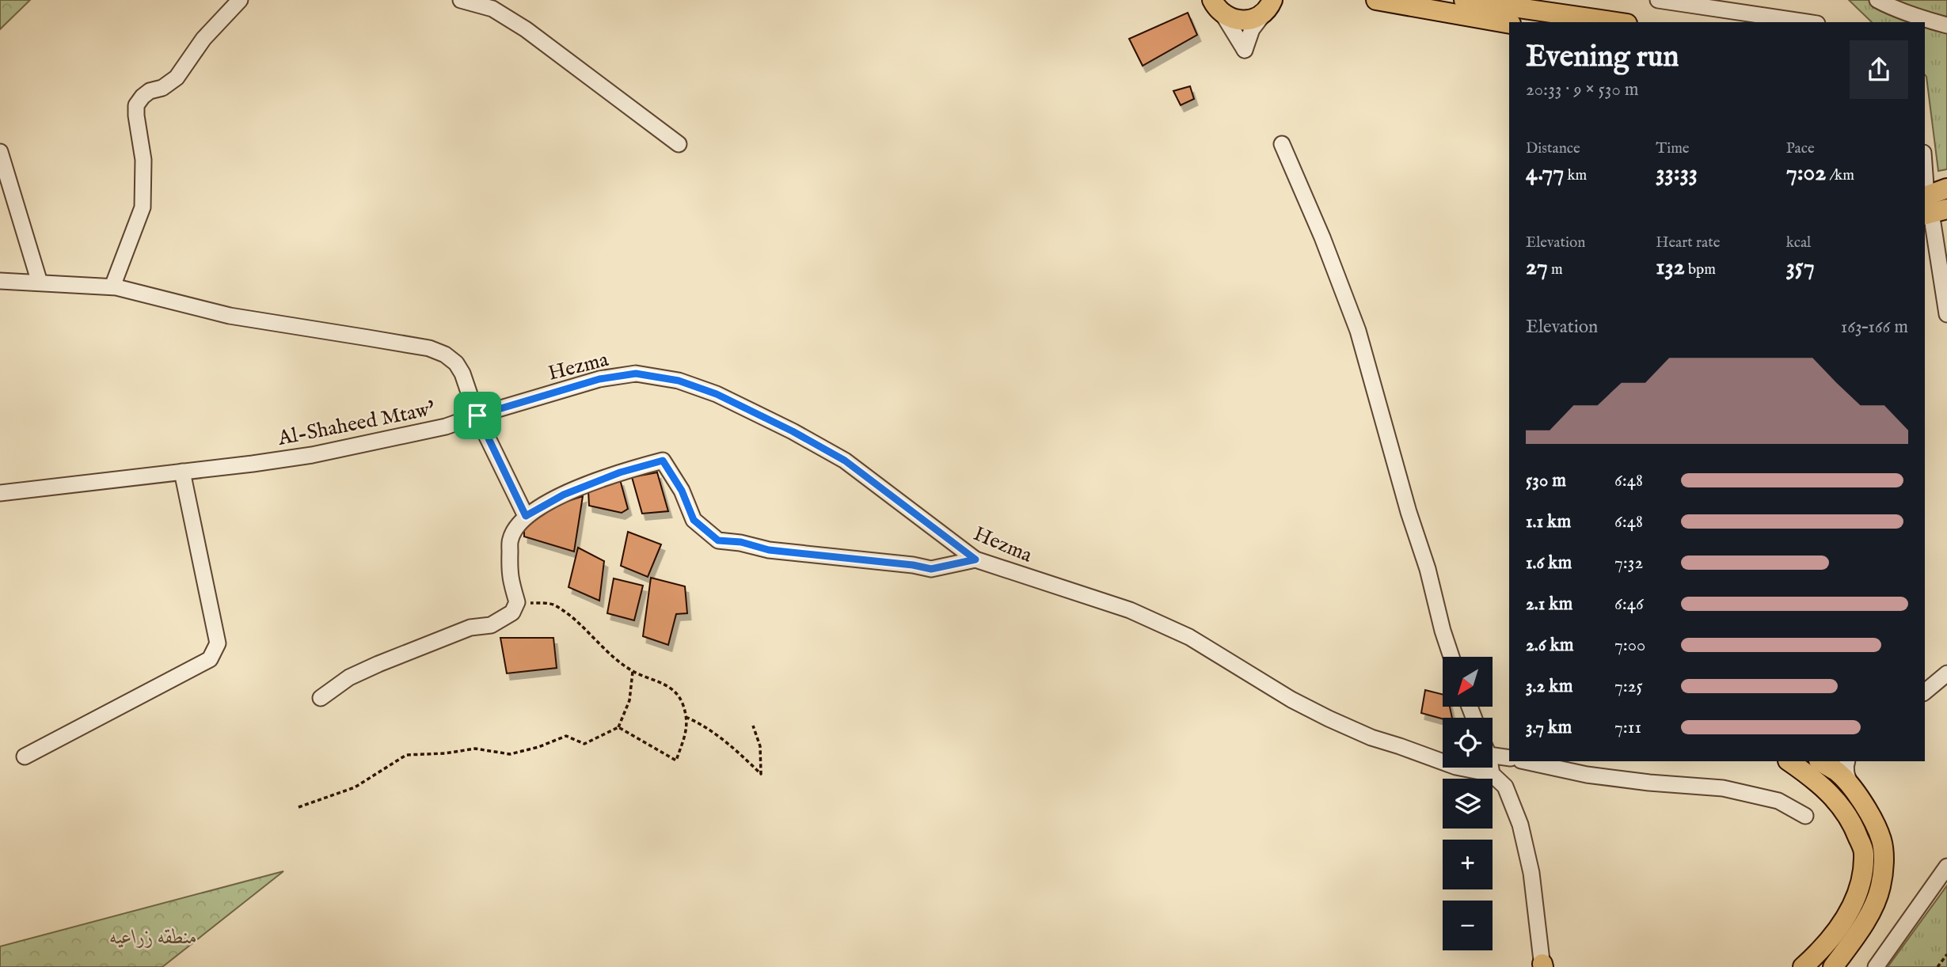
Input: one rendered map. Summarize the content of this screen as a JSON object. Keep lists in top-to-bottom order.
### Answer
{
  "streets": {
    "street": ["Hezma", "Al-Shaheed Mtaw'"]
  },
  "crossings": [
    ["Hezma", "Al-Shaheed Mtaw'"]
  ],
  "parks": ["منطقه زراعيه"],
  "north": "bottom left",
  "page": {
    "heading": ["Evening run", "20:33 · 9 × 530 m"],
    "stats": [
      ["Distance", "4.77 km"],
      ["Time", "33:33"],
      ["Pace", "7:02 /km"],
      ["Elevation", "27 m"],
      ["Heart rate", "132 bpm"],
      ["kcal", "357"]
    ],
    "chart": ["Elevation", "163–166 m"],
    "list": [
      {
        "name": "530 m",
        "note": "6:48"
      },
      {
        "name": "1.1 km",
        "note": "6:48"
      },
      {
        "name": "1.6 km",
        "note": "7:32"
      },
      {
        "name": "2.1 km",
        "note": "6:46"
      },
      {
        "name": "2.6 km",
        "note": "7:00"
      },
      {
        "name": "3.2 km",
        "note": "7:25"
      },
      {
        "name": "3.7 km",
        "note": "7:11"
      }
    ],
    "map_buttons": ["+", "−"]
  }
}
